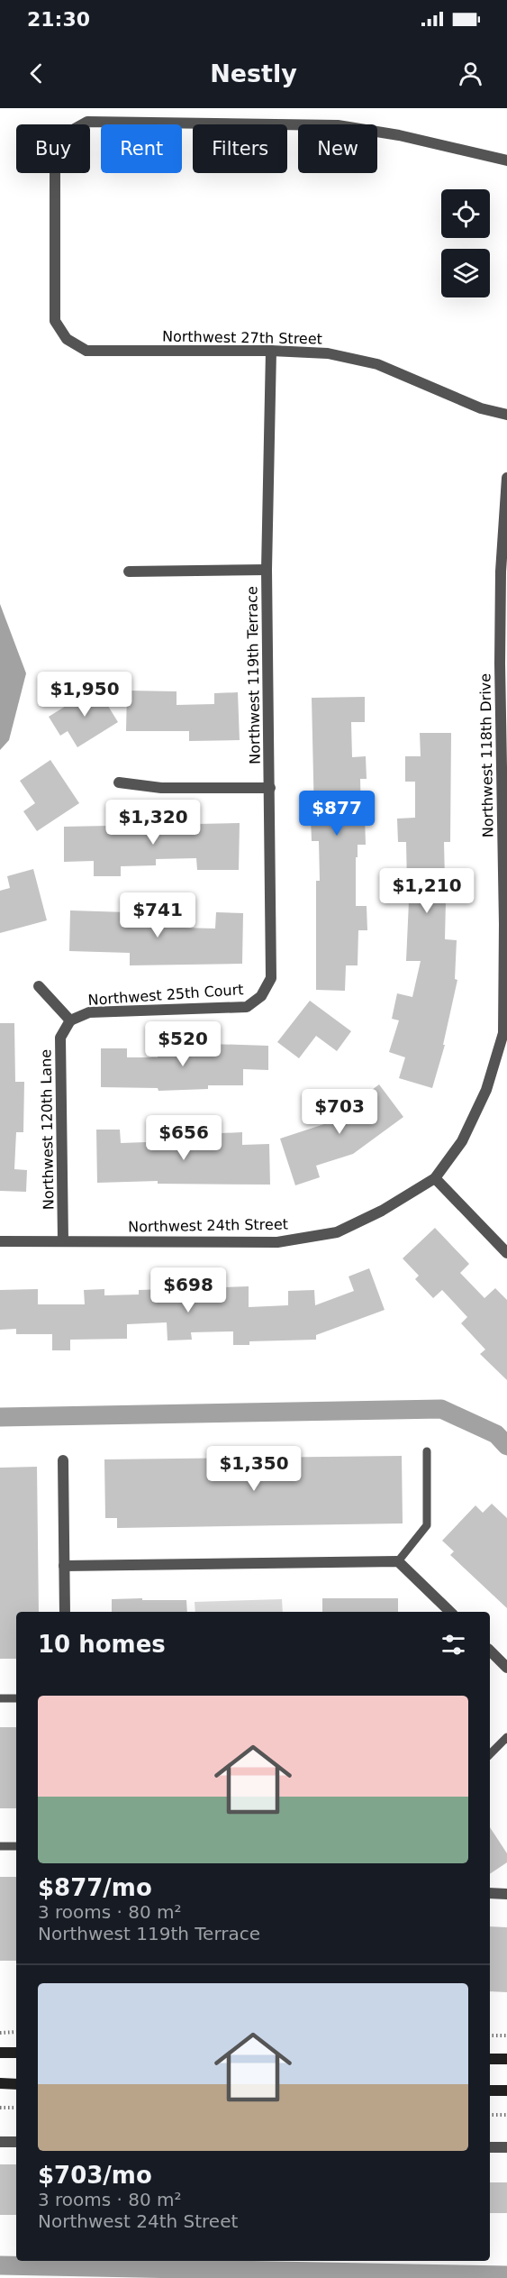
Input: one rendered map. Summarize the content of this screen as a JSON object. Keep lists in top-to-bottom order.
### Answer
{
  "streets": {
    "street": [
      "Northwest 27th Street",
      "Northwest 119th Terrace",
      "Northwest 118th Drive",
      "Northwest 25th Court",
      "Northwest 120th Lane",
      "Northwest 24th Street"
    ]
  },
  "crossings": [
    ["Northwest 27th Street", "Northwest 119th Terrace"],
    ["Northwest 119th Terrace", "Northwest 25th Court"],
    ["Northwest 118th Drive", "Northwest 24th Street"],
    ["Northwest 25th Court", "Northwest 120th Lane"],
    ["Northwest 120th Lane", "Northwest 24th Street"]
  ],
  "page": {
    "status": "21:30",
    "header": "Nestly",
    "chip": [
      "Buy",
      "Rent",
      "Filters",
      "New"
    ],
    "price": [
      "$1,950",
      "$877",
      "$1,320",
      "$1,210",
      "$741",
      "$520",
      "$703",
      "$656",
      "$698",
      "$1,350"
    ],
    "heading": "10 homes",
    "list": [
      {
        "name": "$877/mo",
        "note": "3 rooms · 80 m² · Northwest 119th Terrace"
      },
      {
        "name": "$703/mo",
        "note": "3 rooms · 80 m² · Northwest 24th Street"
      }
    ]
  }
}
